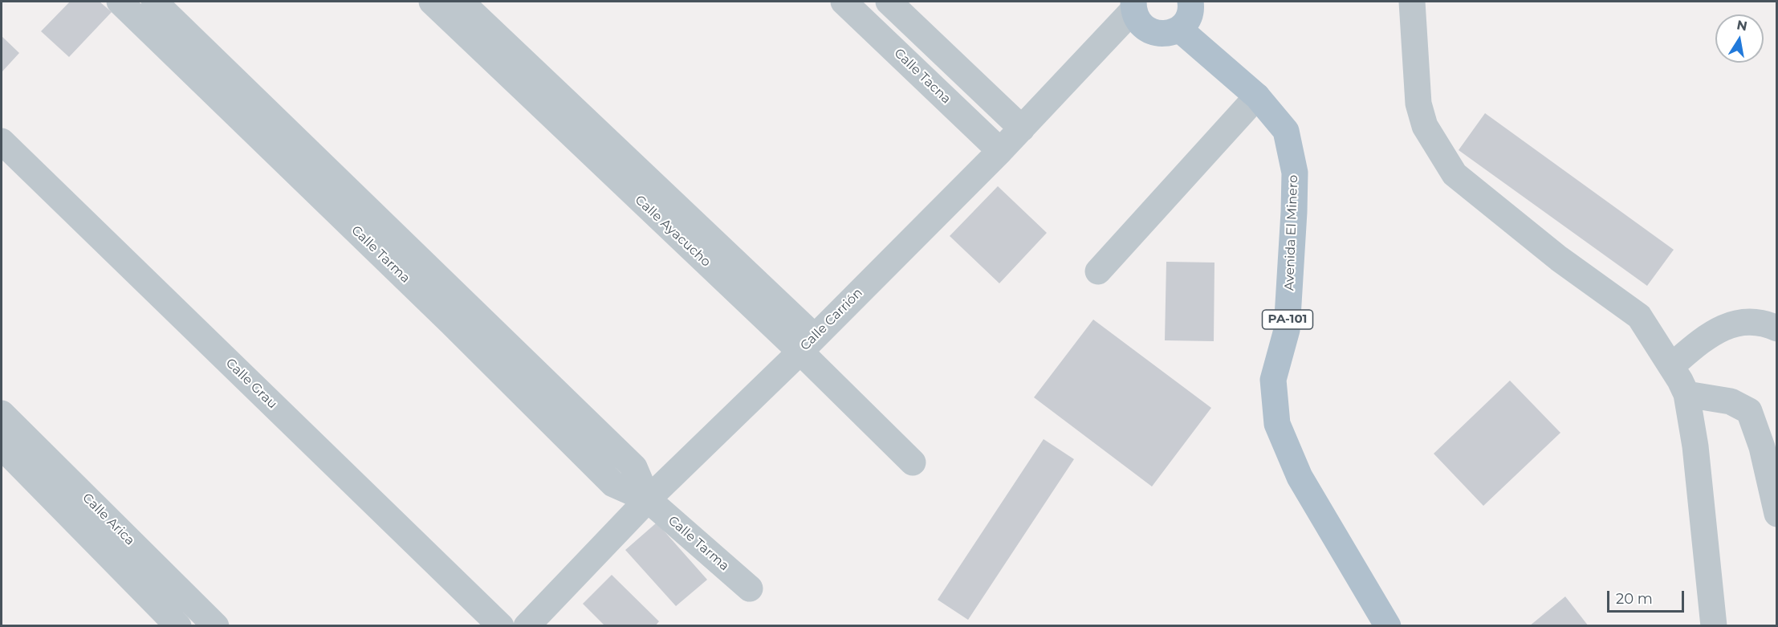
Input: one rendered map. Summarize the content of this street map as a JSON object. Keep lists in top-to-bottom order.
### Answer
{
  "streets": {
    "main road": ["Avenida El Minero", "PA-101"],
    "street": [
      "Calle Tacna",
      "Calle Ayacucho",
      "Calle Tarma",
      "Calle Carrión",
      "Calle Grau",
      "Calle Arica"
    ]
  },
  "crossings": [
    ["Calle Tacna", "Calle Carrión"],
    ["Calle Ayacucho", "Calle Carrión"],
    ["Calle Tarma", "Calle Carrión"]
  ],
  "scale_bar": "20 m",
  "north": "top"
}
